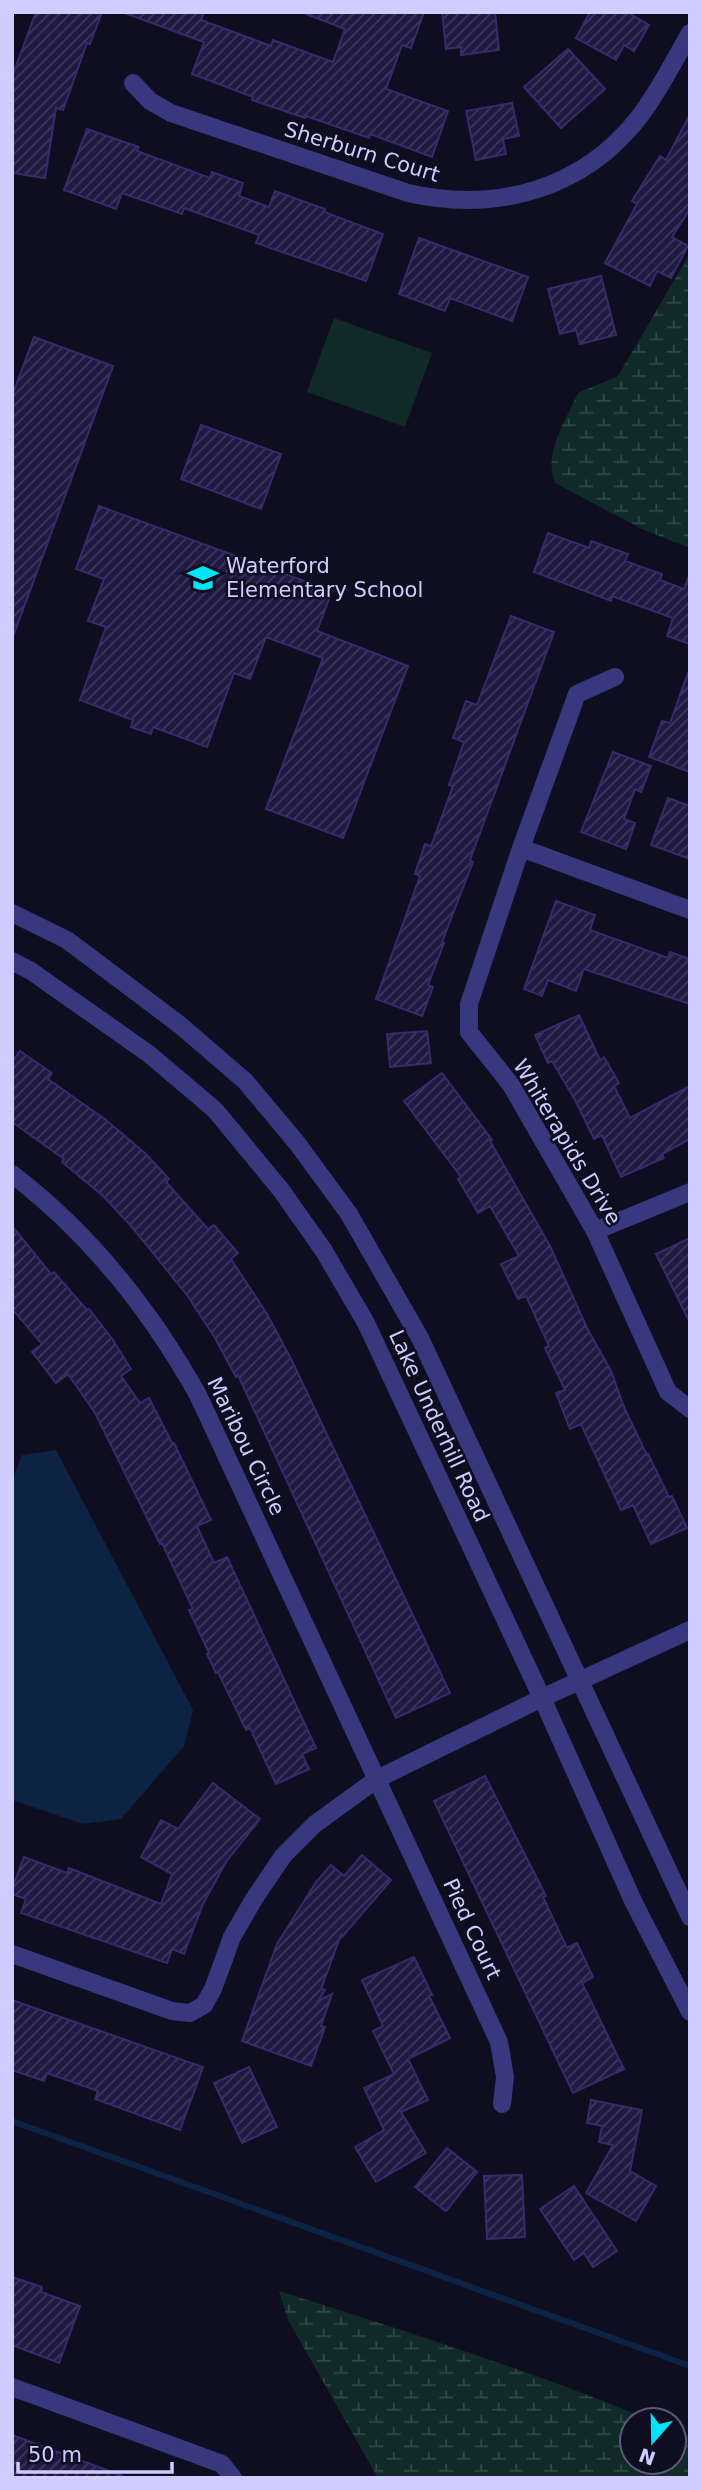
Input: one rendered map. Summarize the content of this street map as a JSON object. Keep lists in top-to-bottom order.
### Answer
{
  "streets": {
    "street": [
      "Sherburn Court",
      "Whiterapids Drive",
      "Lake Underhill Road",
      "Maribou Circle",
      "Pied Court"
    ]
  },
  "crossings": [
    ["Maribou Circle", "Pied Court"]
  ],
  "places": {
    "school or university": ["Waterford Elementary School"]
  },
  "scale_bar": "50 m",
  "north": "bottom"
}
